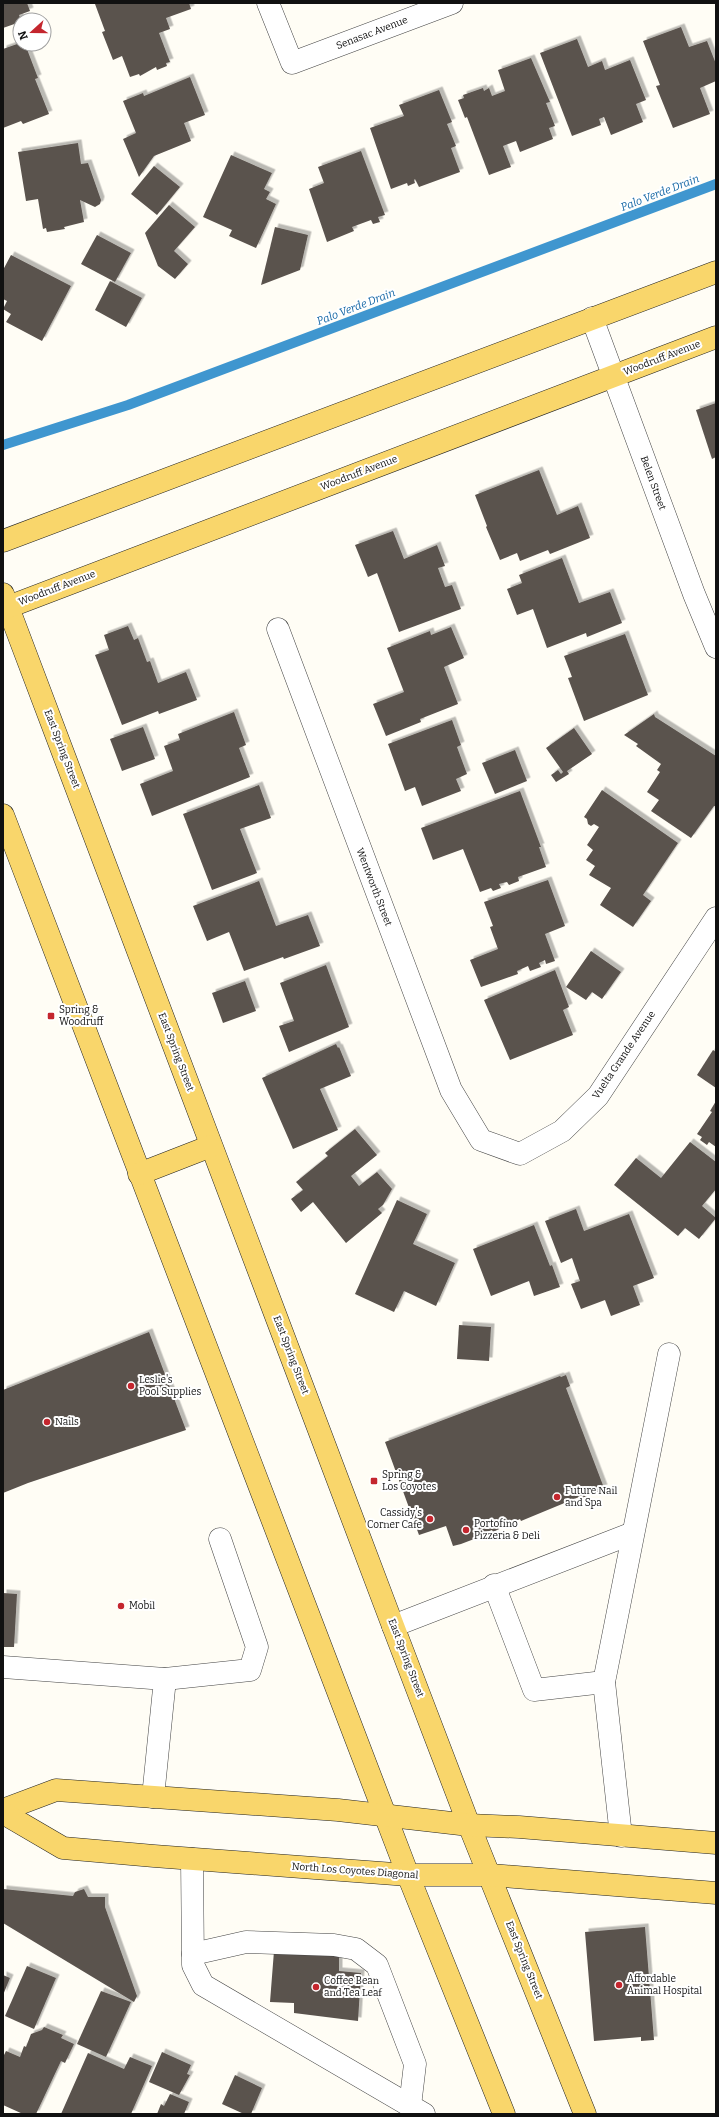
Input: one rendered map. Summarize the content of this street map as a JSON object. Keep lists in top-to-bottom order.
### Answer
{
  "streets": {
    "main road": ["Woodruff Avenue", "East Spring Street", "North Los Coyotes Diagonal"],
    "street": [
      "Senasac Avenue",
      "Belen Street",
      "Wentworth Street",
      "Vuelta Grande Avenue"
    ]
  },
  "crossings": [
    ["Woodruff Avenue", "Belen Street"],
    ["Woodruff Avenue", "East Spring Street"],
    ["East Spring Street", "North Los Coyotes Diagonal"],
    ["Wentworth Street", "Vuelta Grande Avenue"]
  ],
  "water": ["Palo Verde Drain"],
  "places": {
    "transit": ["Spring & Woodruff", "Spring & Los Coyotes"],
    "other": [
      "Leslie's Pool Supplies",
      "Nails",
      "Future Nail and Spa",
      "Cassidy's Corner Cafe",
      "Portofino Pizzeria & Deli",
      "Mobil",
      "Affordable Animal Hospital",
      "Coffee Bean and Tea Leaf"
    ]
  },
  "north": "left"
}
